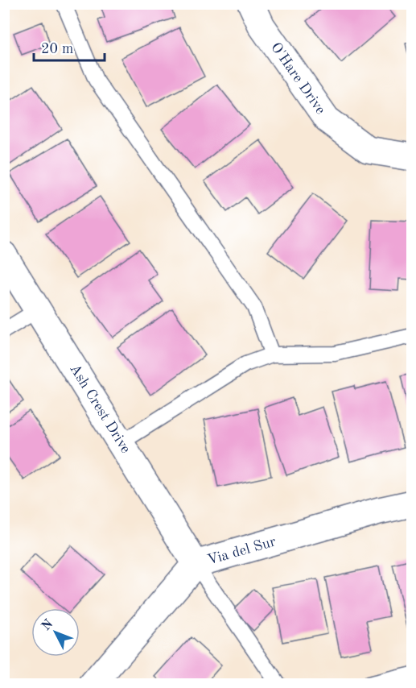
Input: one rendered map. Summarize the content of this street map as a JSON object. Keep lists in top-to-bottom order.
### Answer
{
  "streets": {
    "street": ["O'Hare Drive", "Ash Crest Drive", "Via del Sur"]
  },
  "crossings": [
    ["Ash Crest Drive", "Via del Sur"]
  ],
  "scale_bar": "20 m",
  "north": "top left"
}
